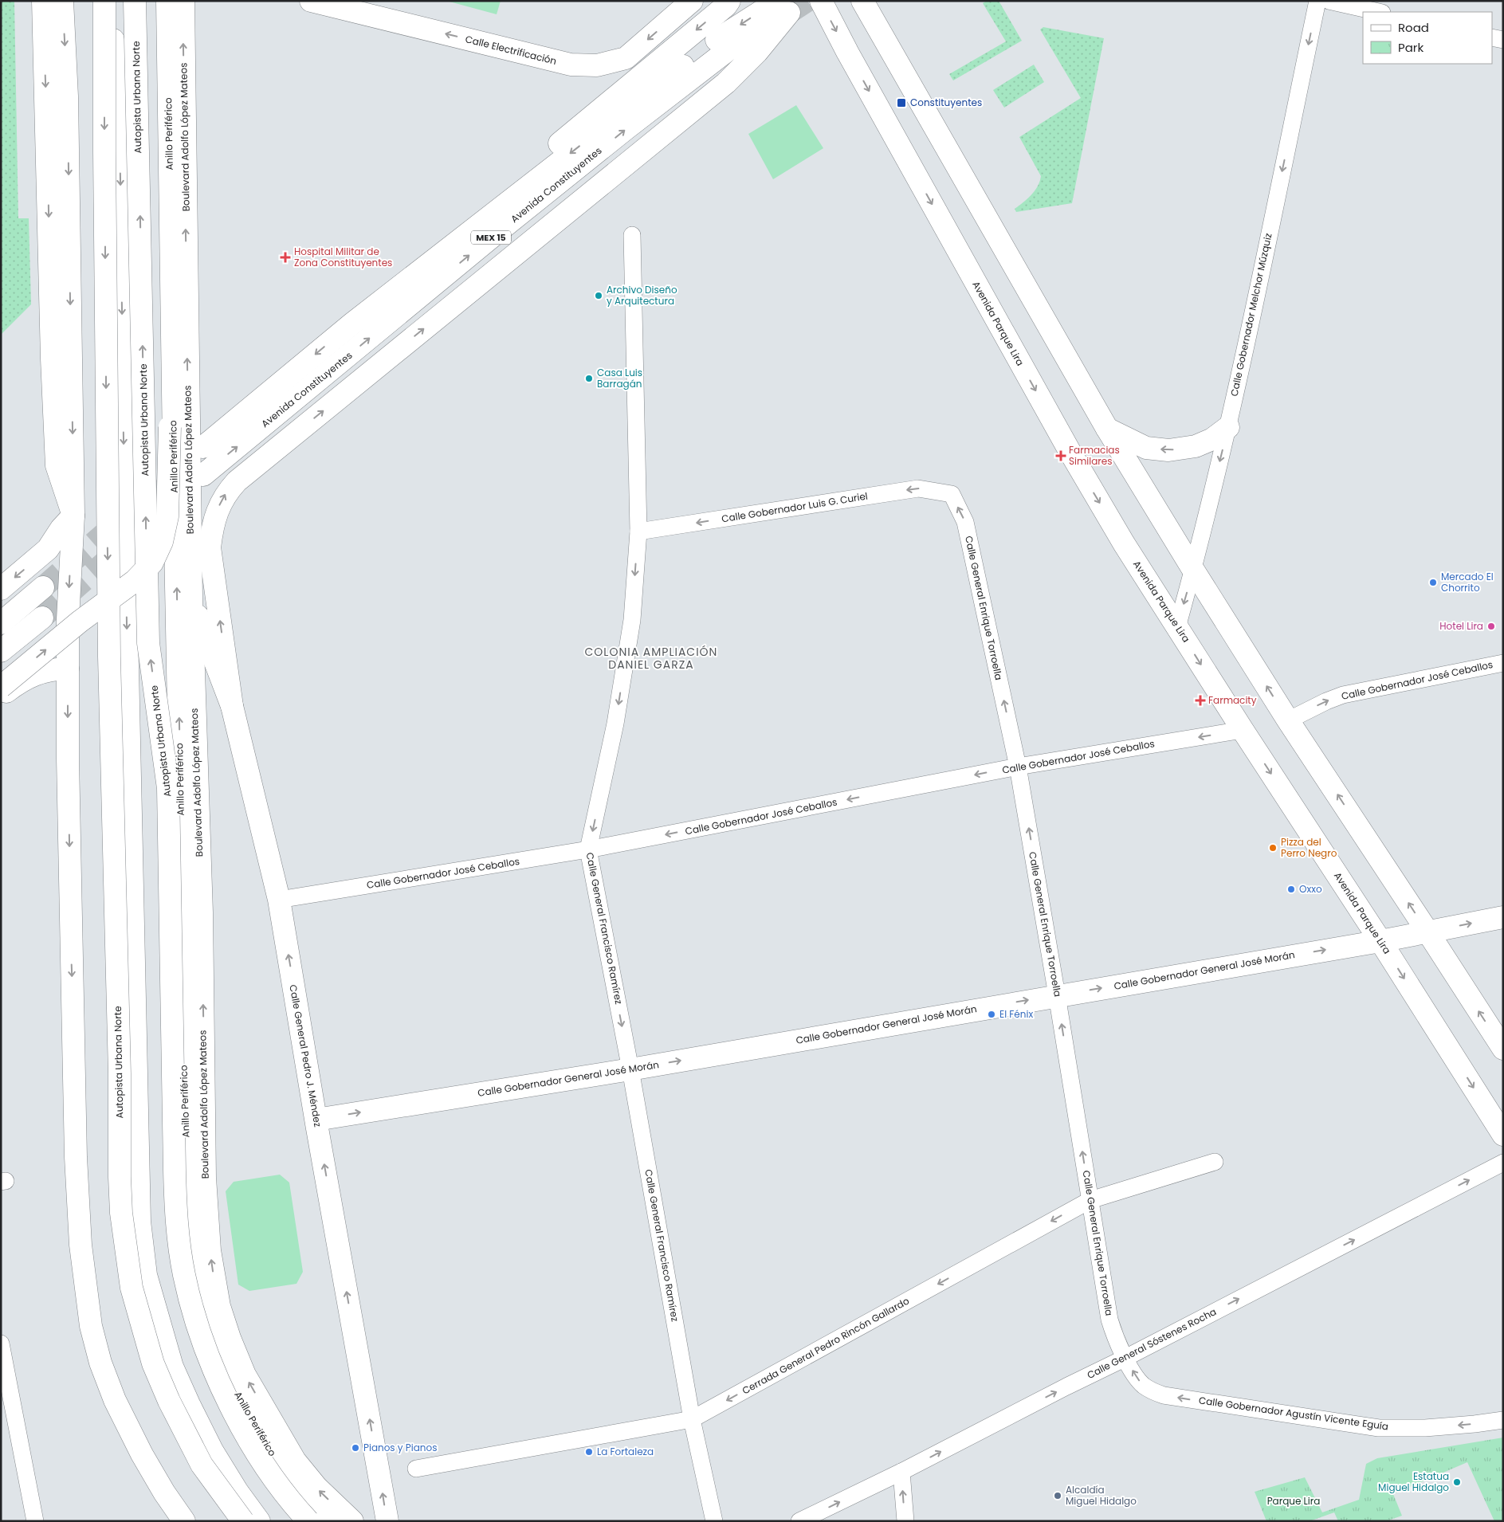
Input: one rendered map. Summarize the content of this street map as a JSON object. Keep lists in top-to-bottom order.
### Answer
{
  "streets": {
    "main road": [
      "Calle Electrificación",
      "Autopista Urbana Norte",
      "Anillo Periférico",
      "Boulevard Adolfo López Mateos",
      "Avenida Constituyentes",
      "MEX 15",
      "Avenida Parque Lira",
      "Calle Gobernador General José Morán",
      "Calle General Pedro J. Méndez"
    ],
    "street": [
      "Calle Gobernador Melchor Múzquiz",
      "Calle Gobernador Luis G. Curiel",
      "Calle General Enrique Torroella",
      "Calle Gobernador José Ceballos",
      "Calle General Francisco Ramírez",
      "Calle General Sóstenes Rocha",
      "Cerrada General Pedro Rincón Gallardo",
      "Calle Gobernador Agustín Vicente Eguía"
    ]
  },
  "crossings": [
    ["Boulevard Adolfo López Mateos", "Calle General Pedro J. Méndez"],
    ["Calle Gobernador Melchor Múzquiz", "Avenida Parque Lira"],
    ["Avenida Parque Lira", "Calle Gobernador José Ceballos"],
    ["Avenida Parque Lira", "Calle Gobernador General José Morán"],
    ["Calle Gobernador Luis G. Curiel", "Calle General Enrique Torroella"],
    ["Calle Gobernador Luis G. Curiel", "Calle General Francisco Ramírez"],
    ["Calle General Enrique Torroella", "Calle Gobernador José Ceballos"],
    ["Calle General Enrique Torroella", "Calle Gobernador General José Morán"],
    ["Calle General Enrique Torroella", "Calle General Sóstenes Rocha"],
    ["Calle General Enrique Torroella", "Cerrada General Pedro Rincón Gallardo"],
    ["Calle General Enrique Torroella", "Calle Gobernador Agustín Vicente Eguía"],
    ["Calle Gobernador José Ceballos", "Calle General Francisco Ramírez"],
    ["Calle Gobernador José Ceballos", "Calle General Pedro J. Méndez"],
    ["Calle General Francisco Ramírez", "Calle Gobernador General José Morán"],
    ["Calle General Francisco Ramírez", "Cerrada General Pedro Rincón Gallardo"],
    ["Calle Gobernador General José Morán", "Calle General Pedro J. Méndez"],
    ["Calle General Sóstenes Rocha", "Calle Gobernador Agustín Vicente Eguía"]
  ],
  "one_way": [
    "Calle Electrificación",
    "Calle Gobernador Melchor Múzquiz",
    "Calle Gobernador Luis G. Curiel",
    "Calle General Enrique Torroella",
    "Calle General Francisco Ramírez",
    "Calle Gobernador General José Morán",
    "Calle General Sóstenes Rocha",
    "Cerrada General Pedro Rincón Gallardo",
    "Calle Gobernador Agustín Vicente Eguía"
  ],
  "districts": ["COLONIA AMPLIACIÓN DANIEL GARZA"],
  "parks": ["Parque Lira"],
  "places": {
    "transit": ["Constituyentes"],
    "health": ["Hospital Militar de Zona Constituyentes", "Farmacias Similares", "Farmacity"],
    "other": [
      "Archivo Diseño y Arquitectura",
      "Casa Luis Barragán",
      "Mercado El Chorrito",
      "Hotel Lira",
      "Pizza del Perro Negro",
      "Oxxo",
      "El Fénix",
      "Pianos y Pianos",
      "La Fortaleza",
      "Estatua Miguel Hidalgo",
      "Alcaldía Miguel Hidalgo"
    ]
  },
  "legend": ["Road", "Park"]
}
